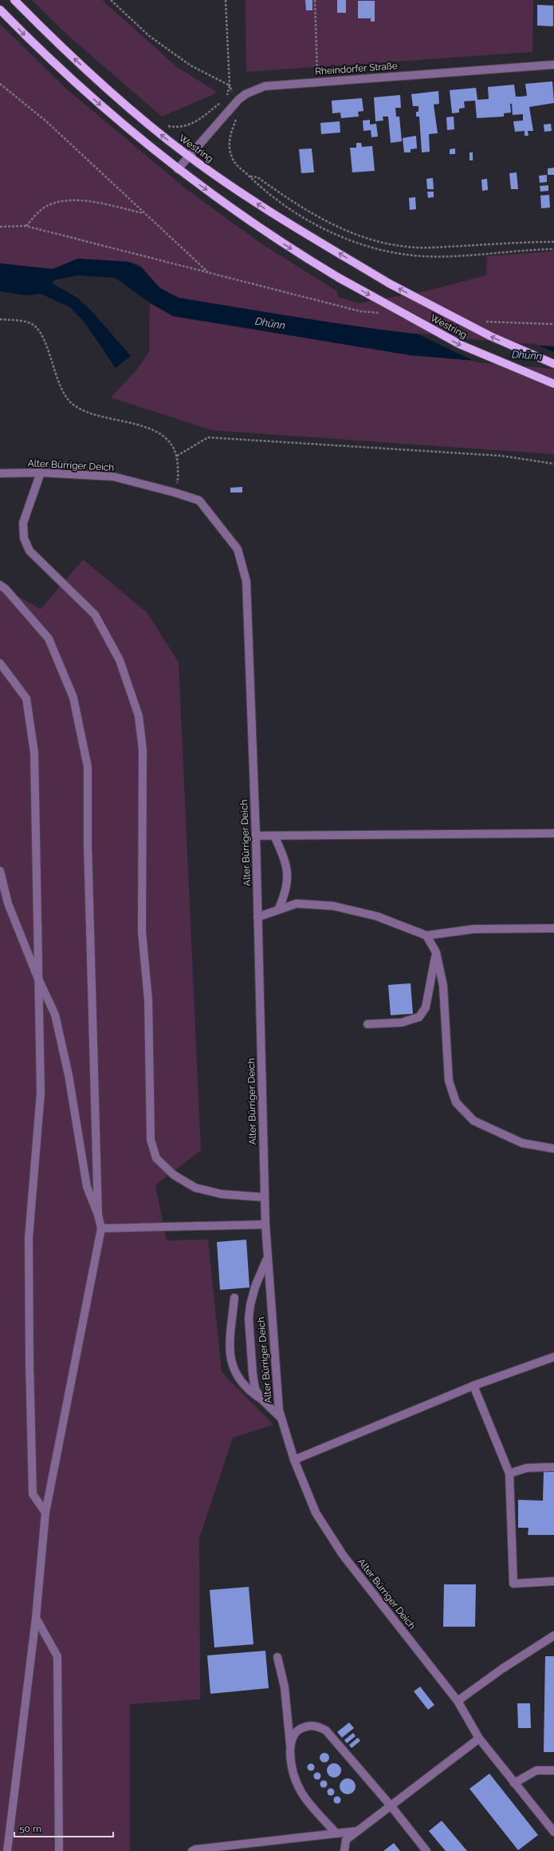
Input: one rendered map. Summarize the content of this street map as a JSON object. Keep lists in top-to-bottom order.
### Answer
{
  "streets": {
    "main road": ["Westring"],
    "street": ["Rheindorfer Straße", "Alter Bürriger Deich"]
  },
  "crossings": [
    ["Rheindorfer Straße", "Westring"]
  ],
  "water": ["Dhünn"],
  "scale_bar": "50 m"
}
